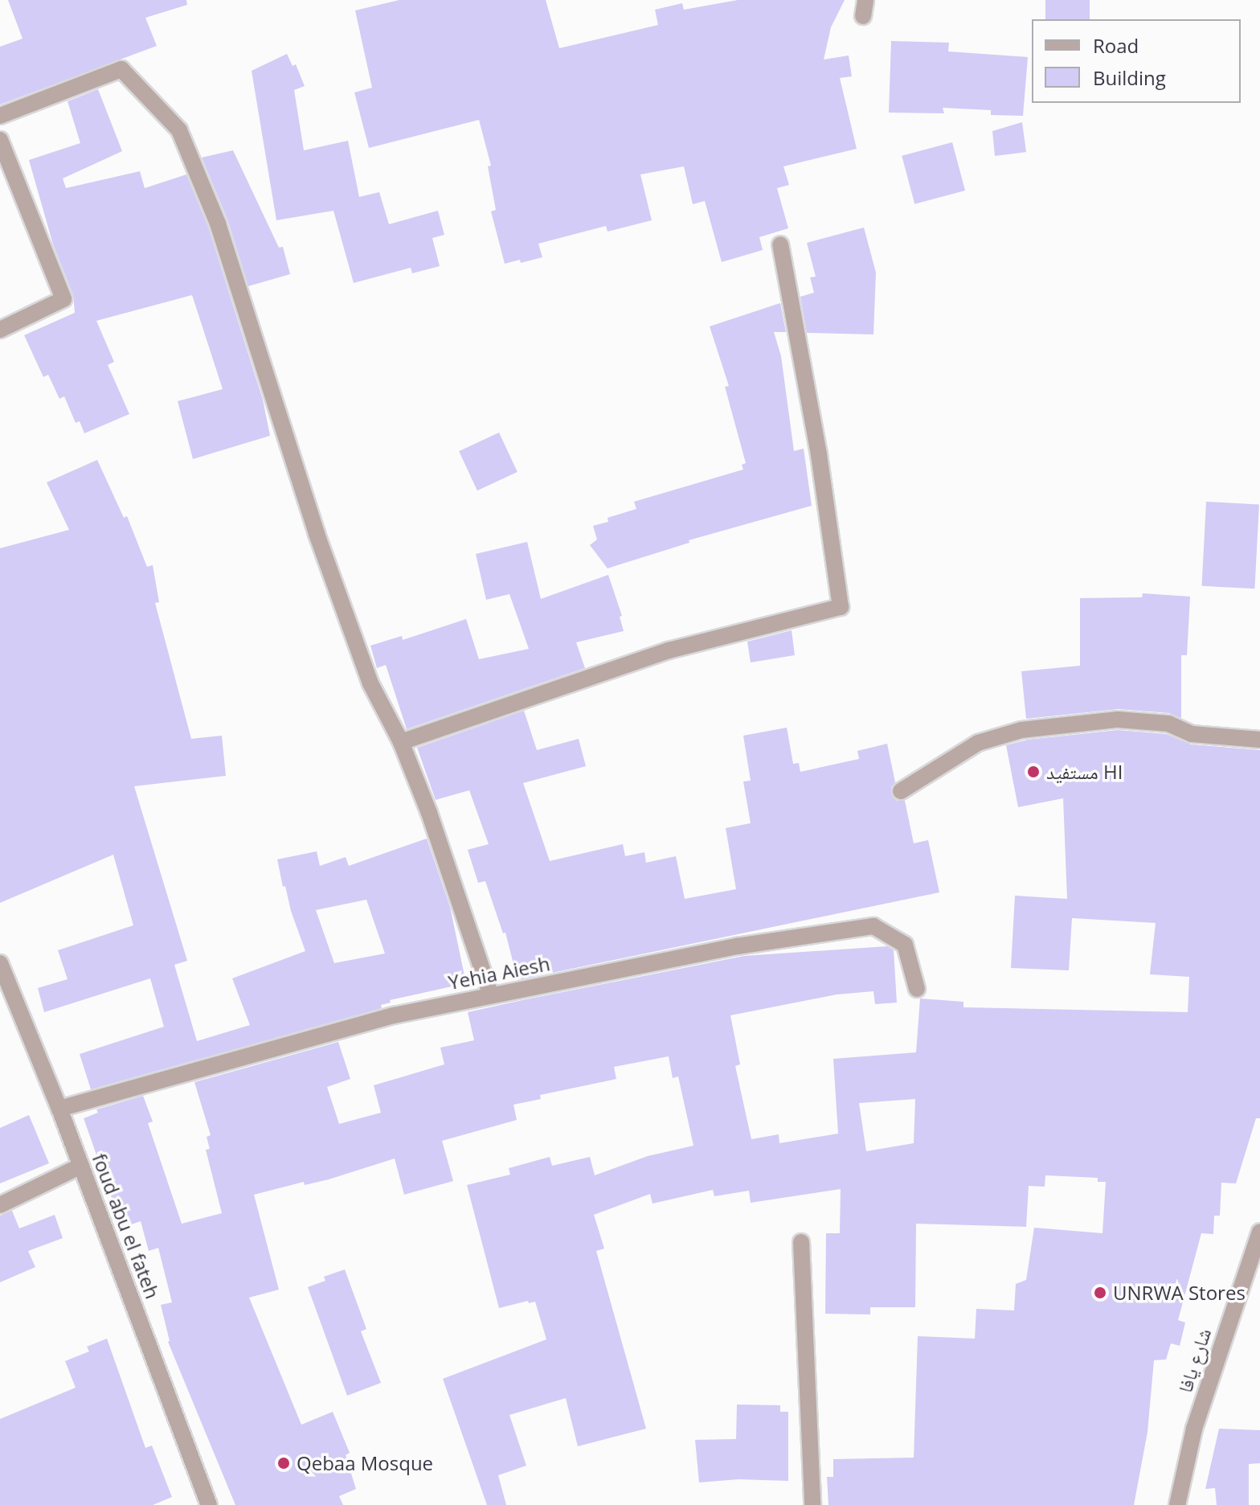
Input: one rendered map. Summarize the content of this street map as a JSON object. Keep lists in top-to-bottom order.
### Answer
{
  "streets": {
    "street": ["Yehia Aiesh", "foud abu el fateh", "شارع يافا"]
  },
  "crossings": [
    ["Yehia Aiesh", "foud abu el fateh"]
  ],
  "places": ["مستفيد HI", "UNRWA Stores", "Qebaa Mosque"],
  "legend": ["Road", "Building"]
}
